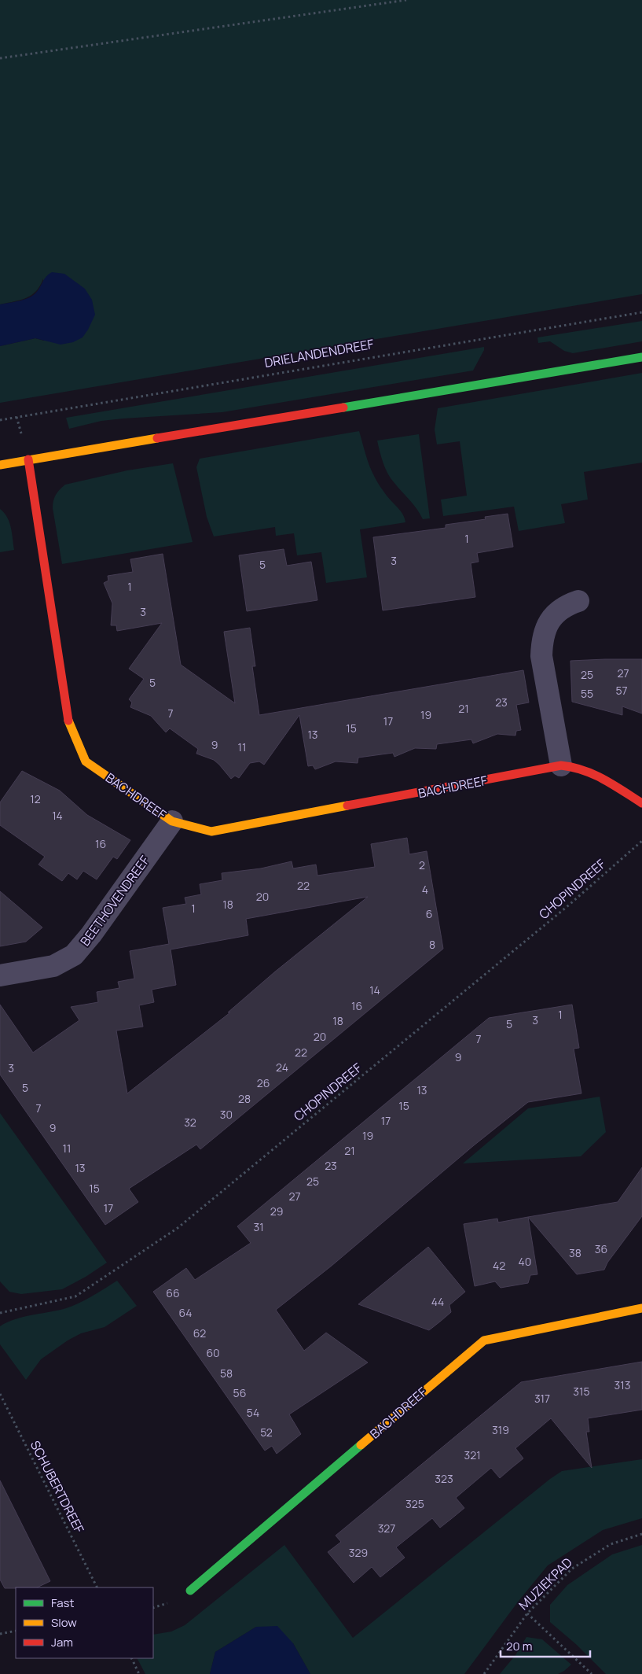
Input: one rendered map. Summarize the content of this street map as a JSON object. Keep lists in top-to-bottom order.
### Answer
{
  "streets": {
    "street": ["BACHDREEF", "BEETHOVENDREEF"],
    "path": [
      "DRIELANDENDREEF",
      "CHOPINDREEF",
      "SCHUBERTDREEF",
      "MUZIEKPAD"
    ]
  },
  "crossings": [
    ["BACHDREEF", "BEETHOVENDREEF"]
  ],
  "house_numbers": [
    "1",
    "3",
    "5",
    "1",
    "3",
    "27",
    "25",
    "5",
    "57",
    "55",
    "23",
    "21",
    "7",
    "19",
    "17",
    "15",
    "13",
    "9",
    "11",
    "12",
    "14",
    "16",
    "2",
    "22",
    "4",
    "20",
    "18",
    "1",
    "6",
    "8",
    "14",
    "16",
    "1",
    "3",
    "18",
    "5",
    "20",
    "7",
    "22",
    "9",
    "24",
    "3",
    "26",
    "5",
    "13",
    "28",
    "15",
    "7",
    "30",
    "17",
    "32",
    "9",
    "19",
    "11",
    "21",
    "23",
    "13",
    "25",
    "15",
    "27",
    "17",
    "29",
    "31",
    "36",
    "38",
    "40",
    "42",
    "66",
    "44",
    "64",
    "62",
    "60",
    "58",
    "313",
    "315",
    "56",
    "317",
    "54",
    "319",
    "52",
    "321",
    "323",
    "325",
    "327",
    "329"
  ],
  "legend": ["Fast", "Slow", "Jam"],
  "scale_bar": "20 m"
}
